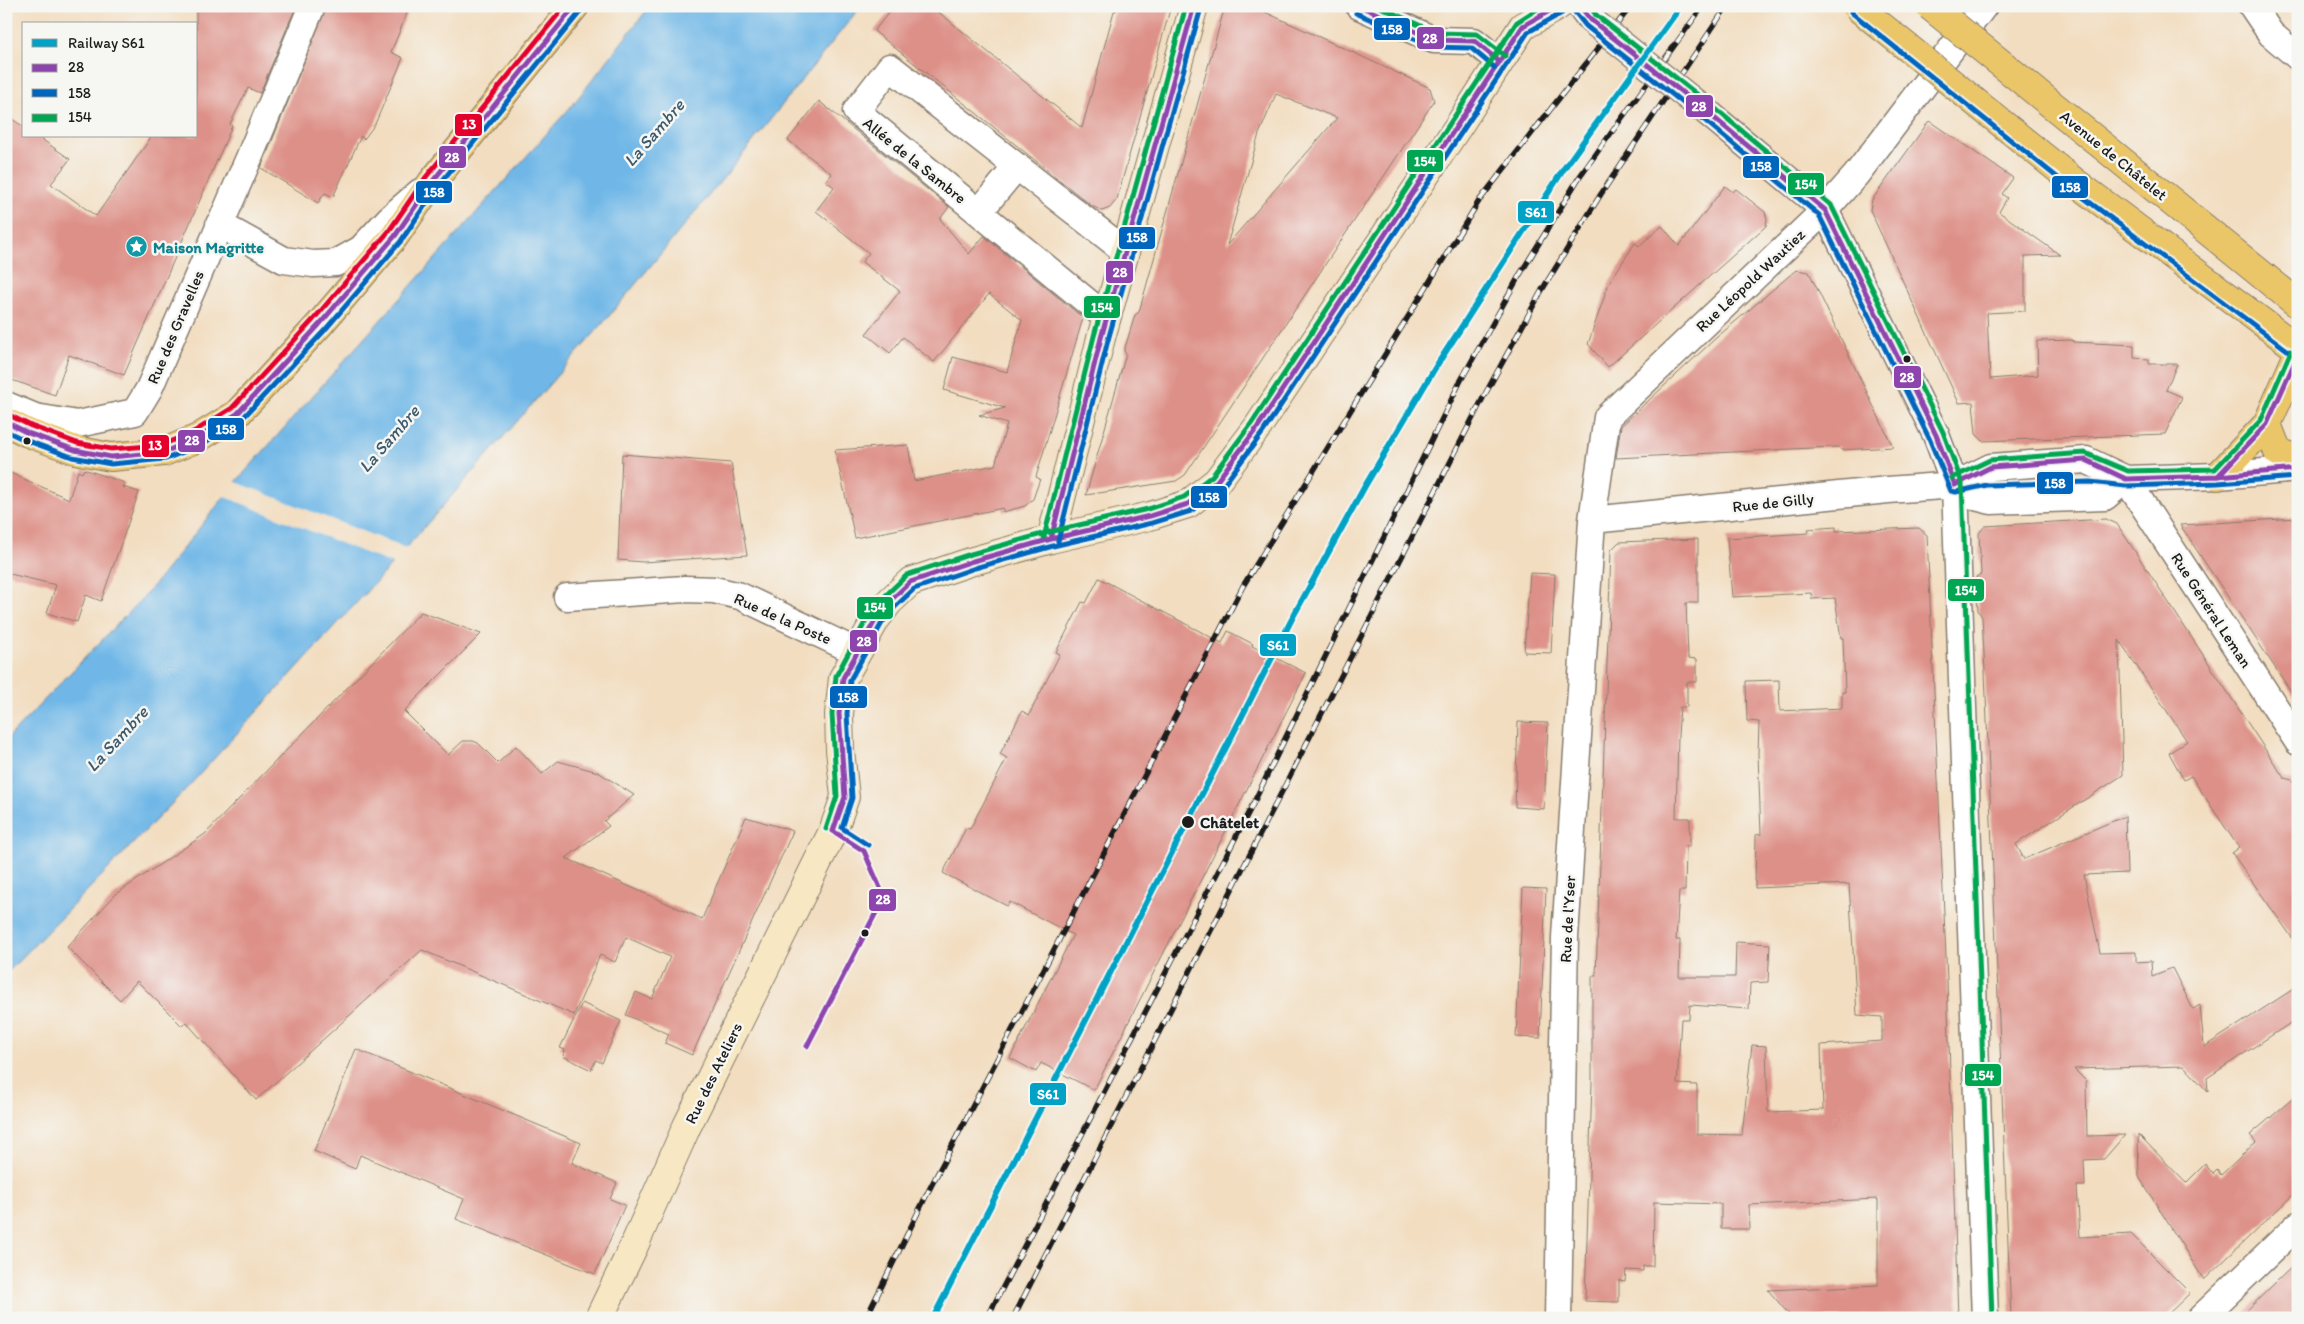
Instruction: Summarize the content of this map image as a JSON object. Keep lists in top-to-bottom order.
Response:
{
  "streets": {
    "main road": ["Avenue de Châtelet"],
    "street": [
      "Allée de la Sambre",
      "Rue Léopold Wautiez",
      "Rue des Gravelles",
      "Rue de Gilly",
      "Rue Général Leman",
      "Rue de la Poste",
      "Rue de l'Yser",
      "Rue des Ateliers"
    ]
  },
  "crossings": [
    ["Rue Léopold Wautiez", "Rue de Gilly"],
    ["Rue Léopold Wautiez", "Rue de l'Yser"],
    ["Rue de Gilly", "Rue Général Leman"],
    ["Rue de Gilly", "Rue de l'Yser"],
    ["Rue de la Poste", "Rue des Ateliers"]
  ],
  "water": ["La Sambre"],
  "places": {
    "place": ["Maison Magritte"],
    "other": ["Châtelet"]
  },
  "lines": [
    "rail line S61",
    "transit line 28",
    "transit line 154",
    "transit line 13",
    "transit line 158"
  ],
  "legend": [
    "Railway S61",
    "28",
    "158",
    "154"
  ]
}
